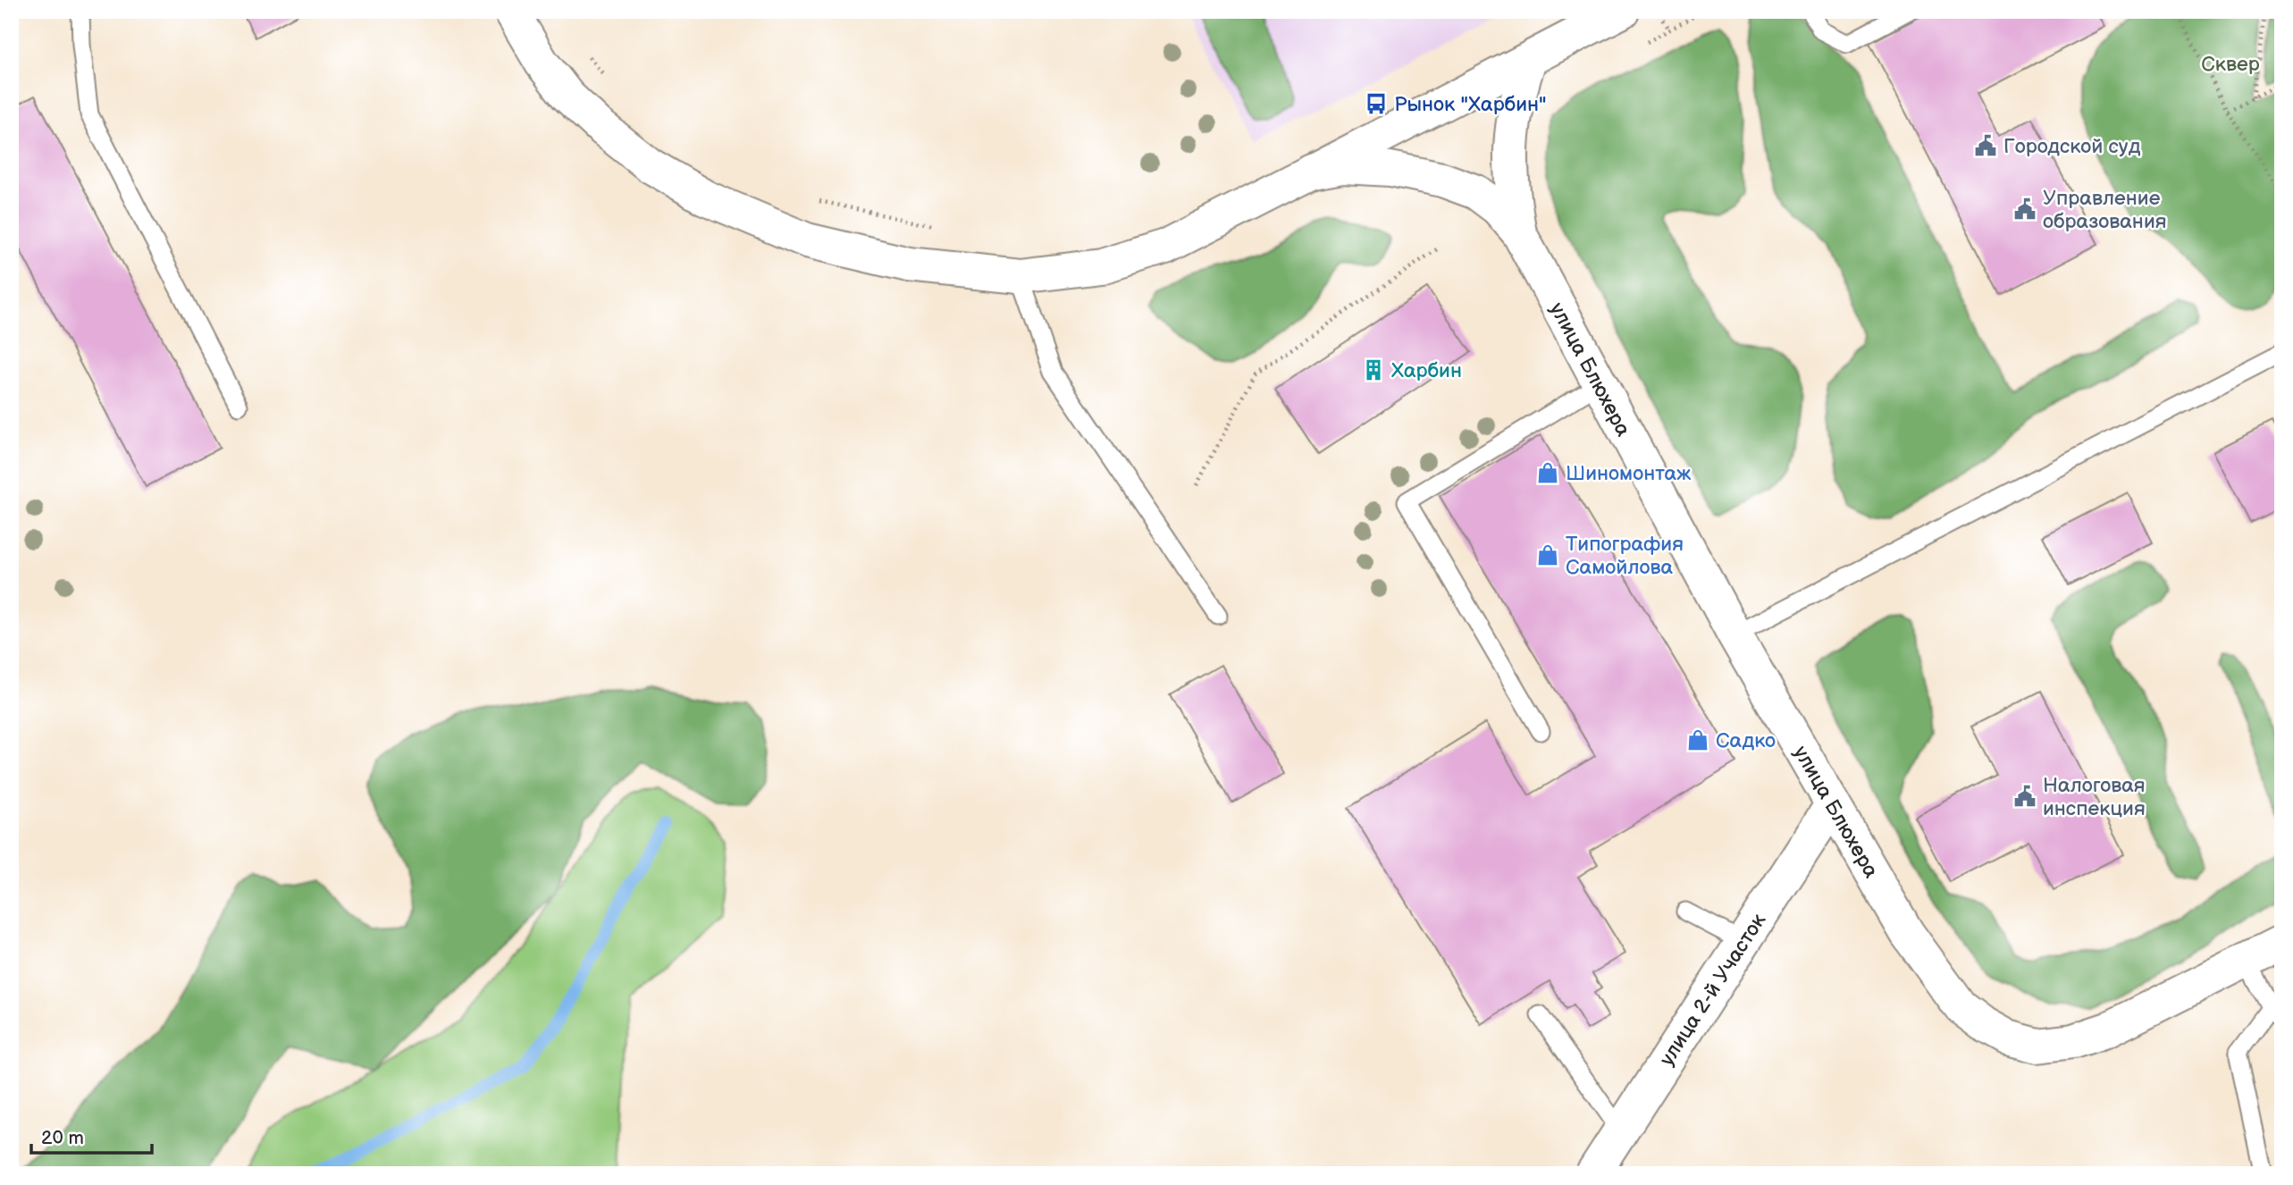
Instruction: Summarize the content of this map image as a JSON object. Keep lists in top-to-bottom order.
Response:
{
  "streets": {
    "street": ["улица Блюхера", "улица 2-й Участок"]
  },
  "crossings": [
    ["улица Блюхера", "улица 2-й Участок"]
  ],
  "parks": ["Сквер"],
  "places": {
    "bus stop": ["Рынок \"Харбин\""],
    "public building": ["Городской суд", "Управление образования", "Налоговая инспекция"],
    "building": ["Харбин"],
    "shop": ["Шиномонтаж", "Типография Самойлова", "Садко"]
  },
  "scale_bar": "20 m"
}
